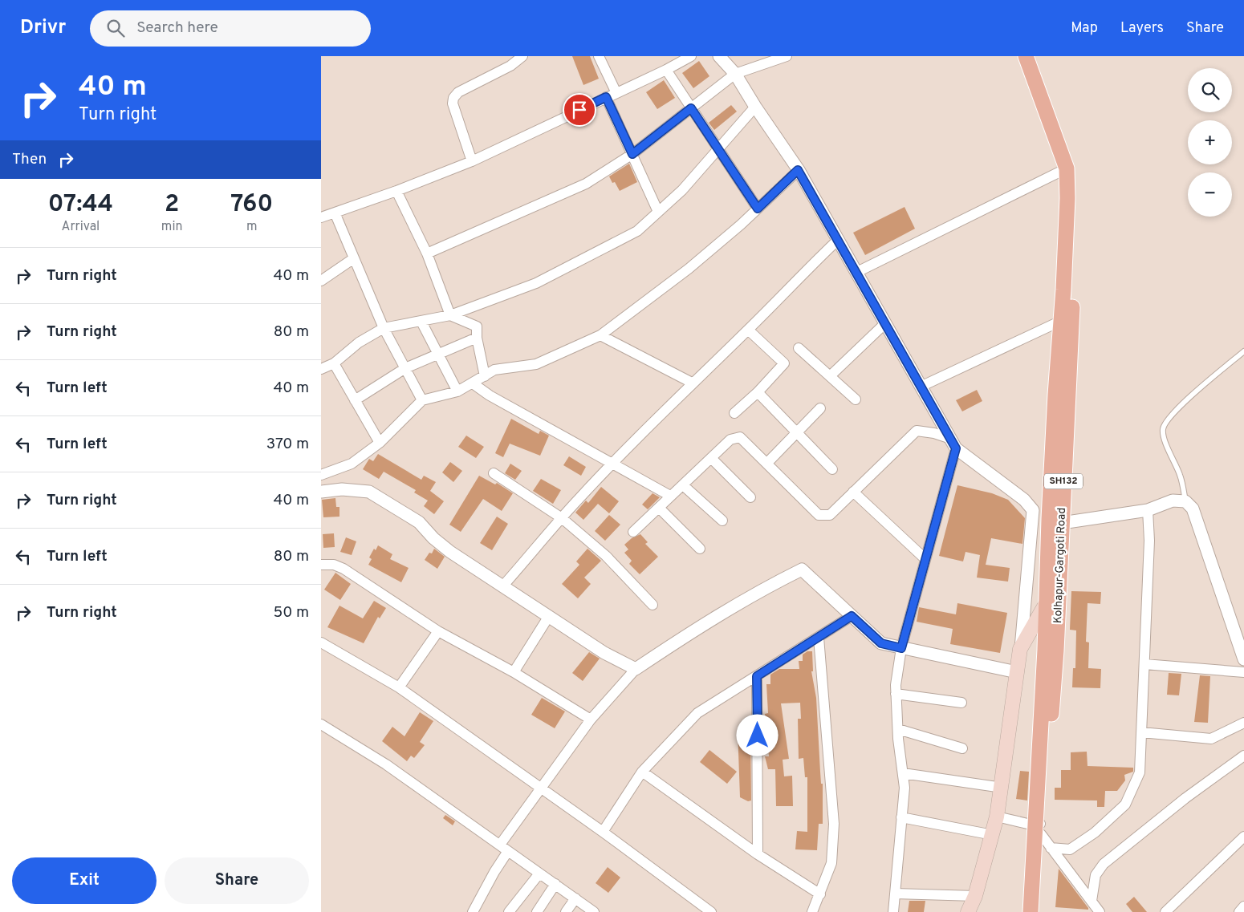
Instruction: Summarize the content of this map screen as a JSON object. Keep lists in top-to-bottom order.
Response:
{
  "streets": {
    "main road": ["SH132", "Kolhapur-Gargoti Road"]
  },
  "page": {
    "header": "Drivr",
    "search": "Search here",
    "nav": ["Map", "Layers", "Share"],
    "turn": ["40 m", "Turn right"],
    "map_buttons": ["+", "−"],
    "then": "Then",
    "eta": [
      "07:44",
      "Arrival",
      "2",
      "min",
      "760",
      "m"
    ],
    "list": [
      {
        "name": "Turn right",
        "value": "40 m"
      },
      {
        "name": "Turn right",
        "value": "80 m"
      },
      {
        "name": "Turn left",
        "value": "40 m"
      },
      {
        "name": "Turn left",
        "value": "370 m"
      },
      {
        "name": "Turn right",
        "value": "40 m"
      },
      {
        "name": "Turn left",
        "value": "80 m"
      },
      {
        "name": "Turn right",
        "value": "50 m"
      }
    ],
    "buttons": ["Exit", "Share"]
  }
}
